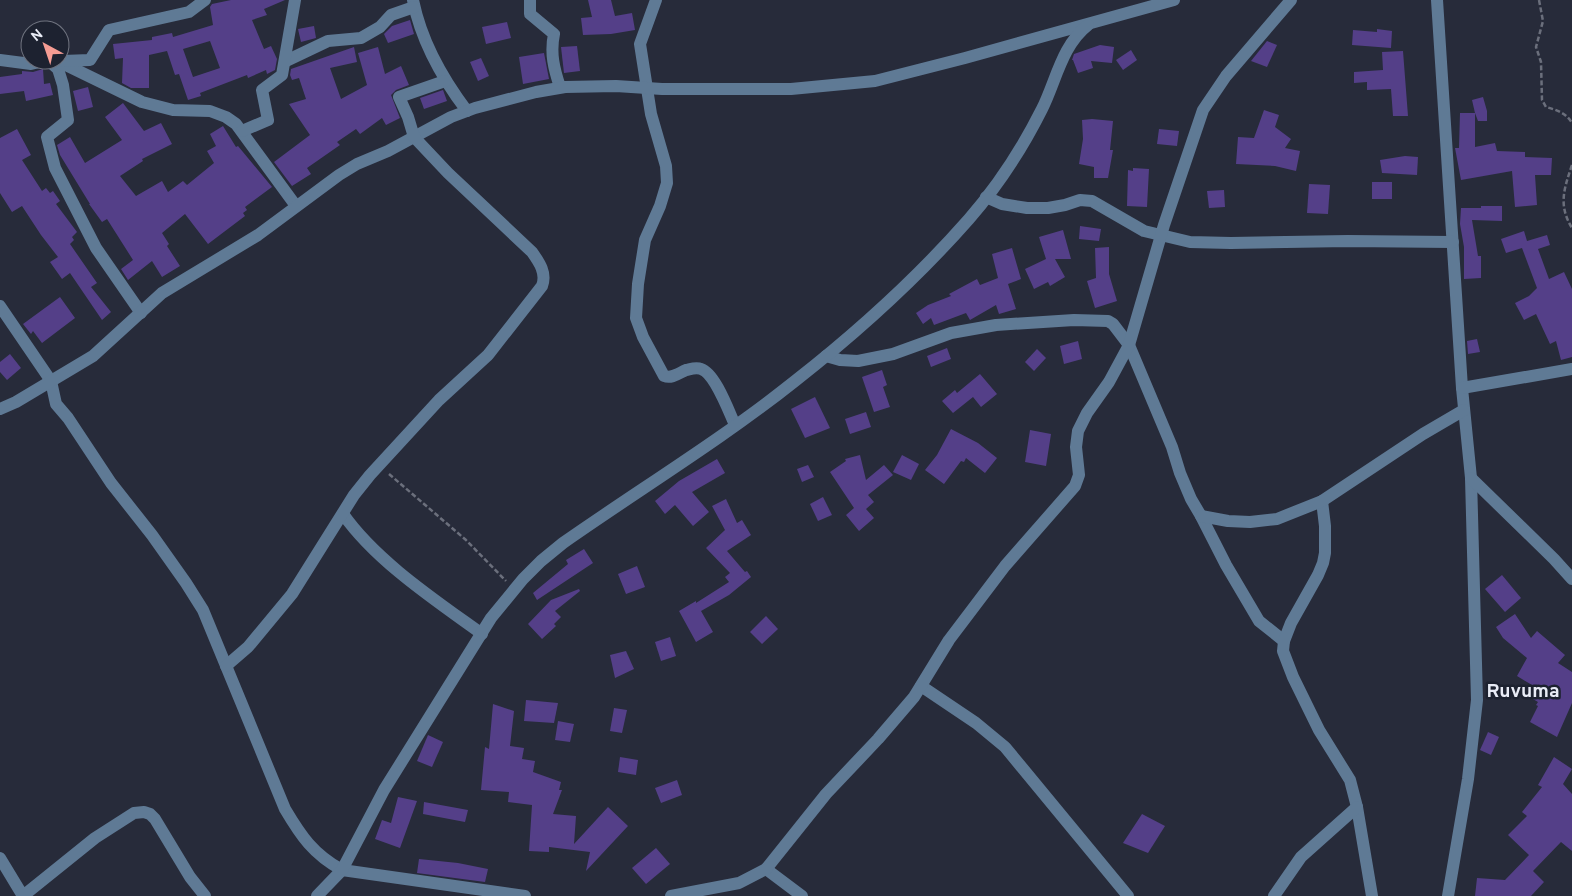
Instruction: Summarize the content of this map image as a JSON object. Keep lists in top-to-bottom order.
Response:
{
  "districts": ["Ruvuma"],
  "north": "top left"
}
